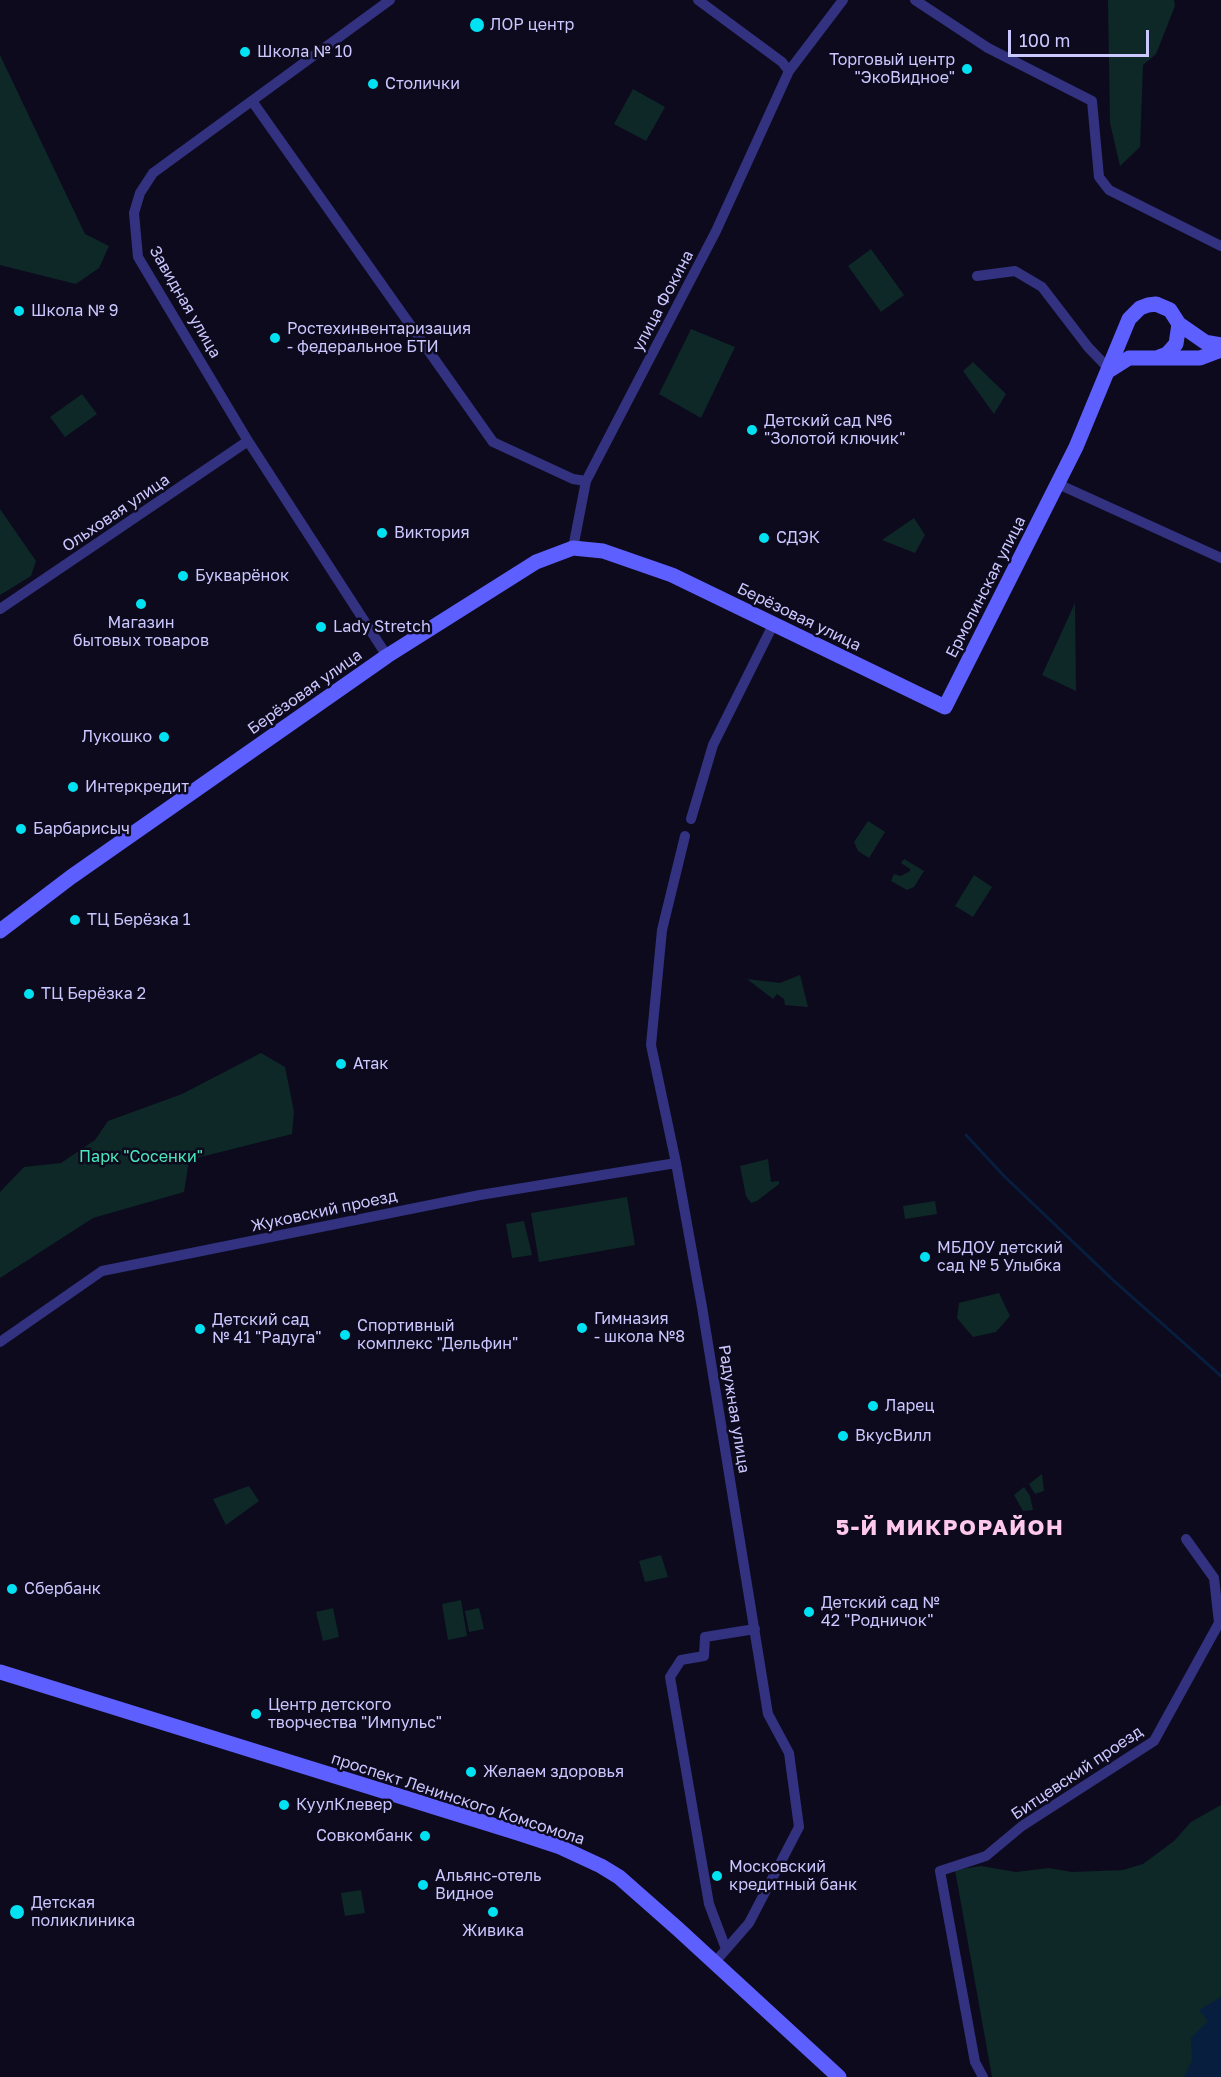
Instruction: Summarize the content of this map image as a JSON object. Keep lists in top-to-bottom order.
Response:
{
  "streets": {
    "street": [
      "улица Фокина",
      "Завидная улица",
      "Ольховая улица",
      "Ермолинская улица",
      "Берёзовая улица",
      "Жуковский проезд",
      "Радужная улица",
      "Битцевский проезд",
      "проспект Ленинского Комсомола"
    ]
  },
  "crossings": [
    ["улица Фокина", "Берёзовая улица"],
    ["Завидная улица", "Ольховая улица"],
    ["Завидная улица", "Берёзовая улица"],
    ["Ермолинская улица", "Берёзовая улица"],
    ["Жуковский проезд", "Радужная улица"],
    ["Радужная улица", "проспект Ленинского Комсомола"]
  ],
  "districts": ["5-Й МИКРОРАЙОН"],
  "parks": ["Парк \"Сосенки\""],
  "places": [
    "ЛОР центр",
    "Школа № 10",
    "Торговый центр \"ЭкоВидное\"",
    "Столички",
    "Школа № 9",
    "Ростехинвентаризация - федеральное БТИ",
    "Детский сад №6 \"Золотой ключик\"",
    "Виктория",
    "СДЭК",
    "Букварёнок",
    "Магазин бытовых товаров",
    "Lady Stretch",
    "Лукошко",
    "Интеркредит",
    "Барбарисыч",
    "ТЦ Берёзка 1",
    "ТЦ Берёзка 2",
    "Атак",
    "МБДОУ детский сад № 5 Улыбка",
    "Гимназия - школа №8",
    "Детский сад № 41 \"Радуга\"",
    "Спортивный комплекс \"Дельфин\"",
    "Ларец",
    "ВкусВилл",
    "Сбербанк",
    "Детский сад № 42 \"Родничок\"",
    "Центр детского творчества \"Импульс\"",
    "Желаем здоровья",
    "КуулКлевер",
    "Совкомбанк",
    "Московский кредитный банк",
    "Альянс-отель Видное",
    "Детская поликлиника",
    "Живика"
  ],
  "scale_bar": "100 m"
}
